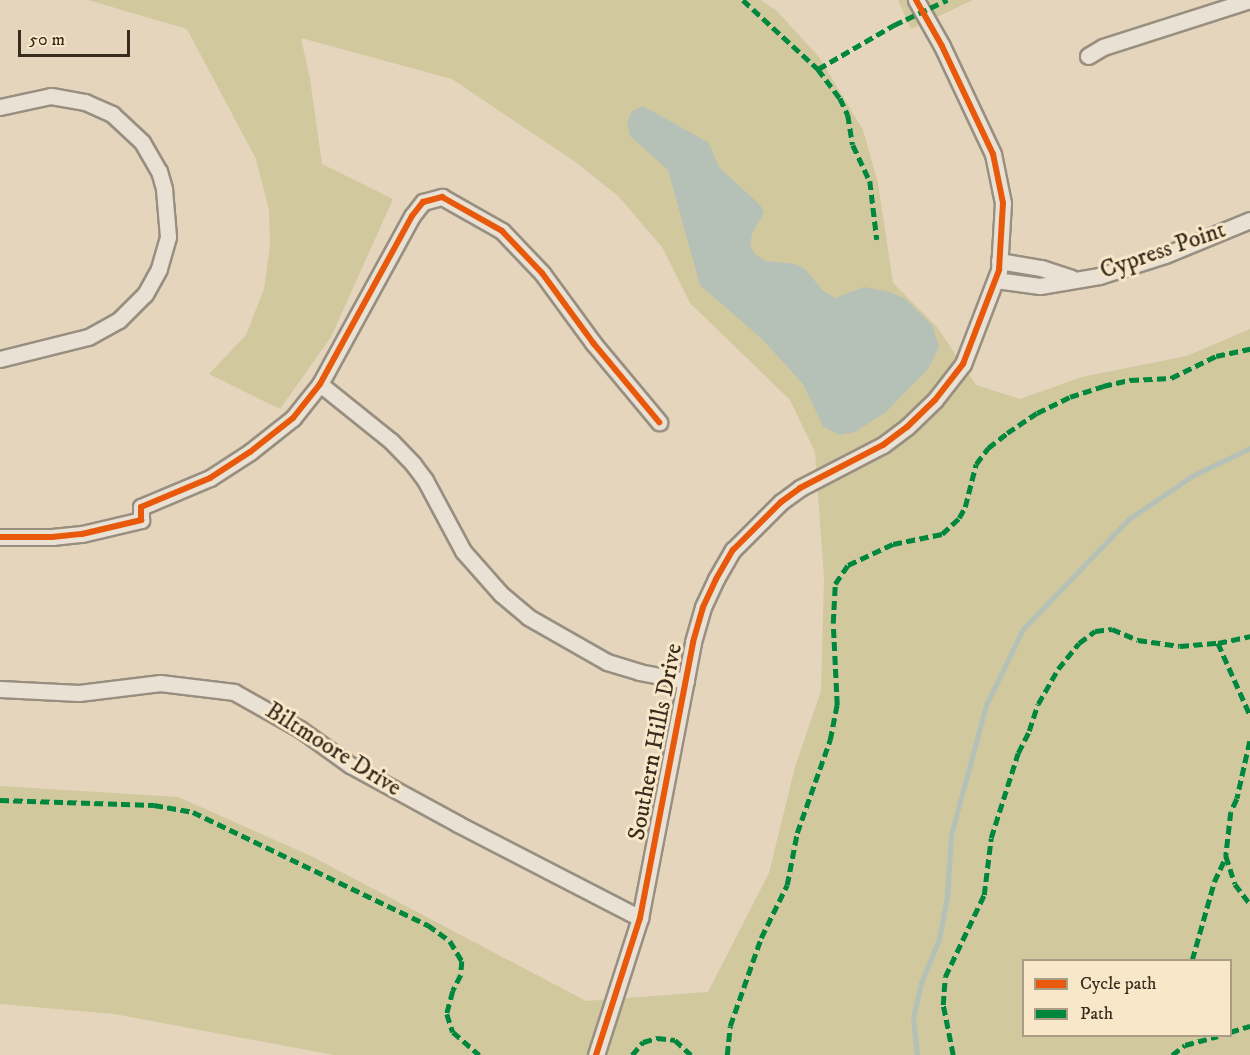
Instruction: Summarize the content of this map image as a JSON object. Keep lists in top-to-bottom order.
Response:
{
  "streets": {
    "street": ["Cypress Point", "Southern Hills Drive", "Biltmoore Drive"]
  },
  "crossings": [
    ["Cypress Point", "Southern Hills Drive"],
    ["Southern Hills Drive", "Biltmoore Drive"]
  ],
  "legend": ["Cycle path", "Path"],
  "scale_bar": "50 m"
}
